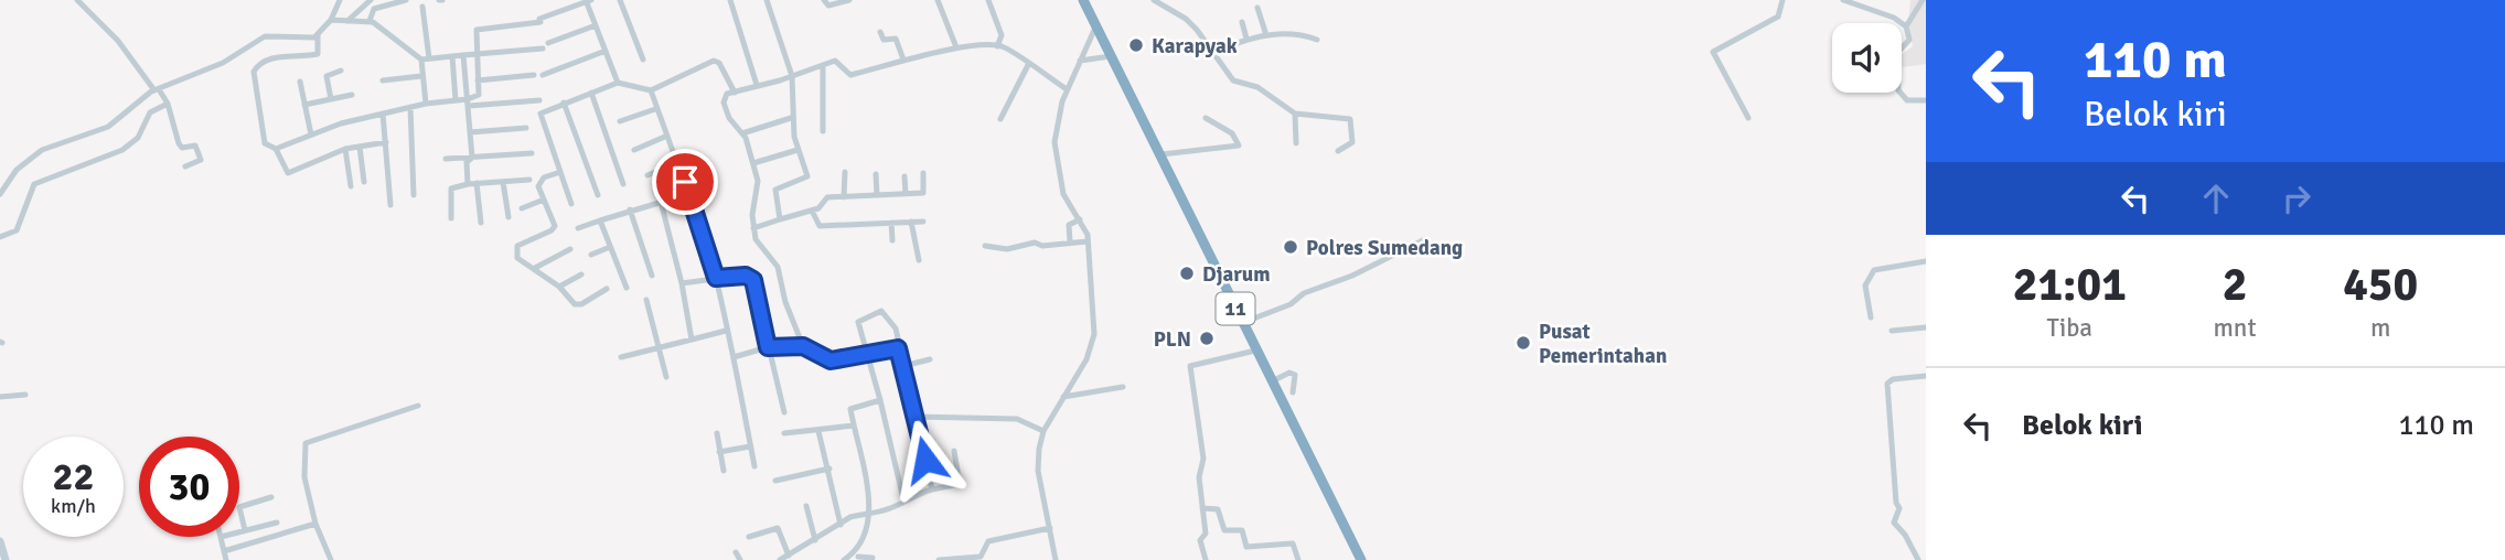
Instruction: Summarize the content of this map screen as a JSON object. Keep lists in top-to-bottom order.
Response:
{
  "streets": {
    "highway": ["11"]
  },
  "places": [
    "Karapyak",
    "Polres Sumedang",
    "Djarum",
    "PLN",
    "Pusat Pemerintahan"
  ],
  "page": {
    "turn": ["110 m", "Belok kiri"],
    "eta": [
      "21:01",
      "Tiba",
      "2",
      "mnt",
      "450",
      "m"
    ],
    "list": [
      {
        "name": "Belok kiri",
        "value": "110 m"
      }
    ],
    "speed": "22 km/h",
    "limit": "30"
  }
}
